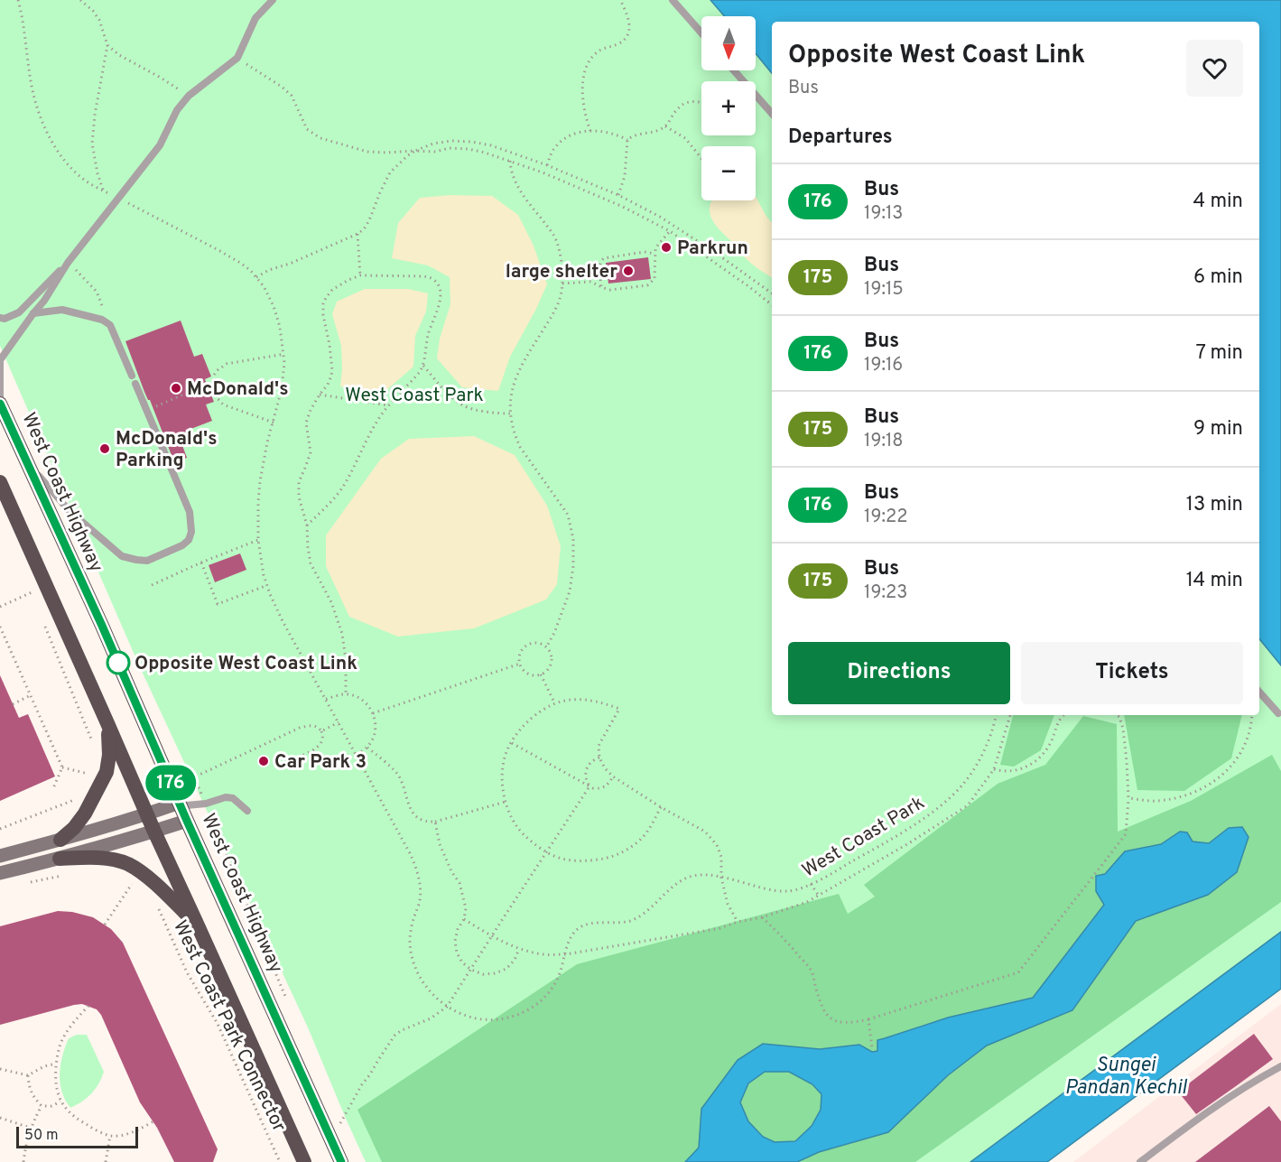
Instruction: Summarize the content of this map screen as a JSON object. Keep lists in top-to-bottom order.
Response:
{
  "streets": {
    "highway": ["West Coast Highway"],
    "path": ["West Coast Park", "West Coast Park Connector"]
  },
  "water": ["Sungei Pandan Kechil"],
  "parks": ["West Coast Park"],
  "places": [
    "Parkrun",
    "large shelter",
    "McDonald's",
    "McDonald's Parking",
    "Opposite West Coast Link",
    "Car Park 3"
  ],
  "lines": ["bus line 176"],
  "scale_bar": "50 m",
  "north": "bottom",
  "page": {
    "on_map": "176",
    "map_buttons": ["+", "−"],
    "heading": [
      ["Opposite West Coast Link", "Bus"],
      "Departures"
    ],
    "list": [
      {
        "mark": "176",
        "name": "Bus",
        "note": "19:13",
        "value": "4 min"
      },
      {
        "mark": "175",
        "name": "Bus",
        "note": "19:15",
        "value": "6 min"
      },
      {
        "mark": "176",
        "name": "Bus",
        "note": "19:16",
        "value": "7 min"
      },
      {
        "mark": "175",
        "name": "Bus",
        "note": "19:18",
        "value": "9 min"
      },
      {
        "mark": "176",
        "name": "Bus",
        "note": "19:22",
        "value": "13 min"
      },
      {
        "mark": "175",
        "name": "Bus",
        "note": "19:23",
        "value": "14 min"
      }
    ],
    "buttons": ["Directions", "Tickets"],
    "scale": "50 m"
  }
}
